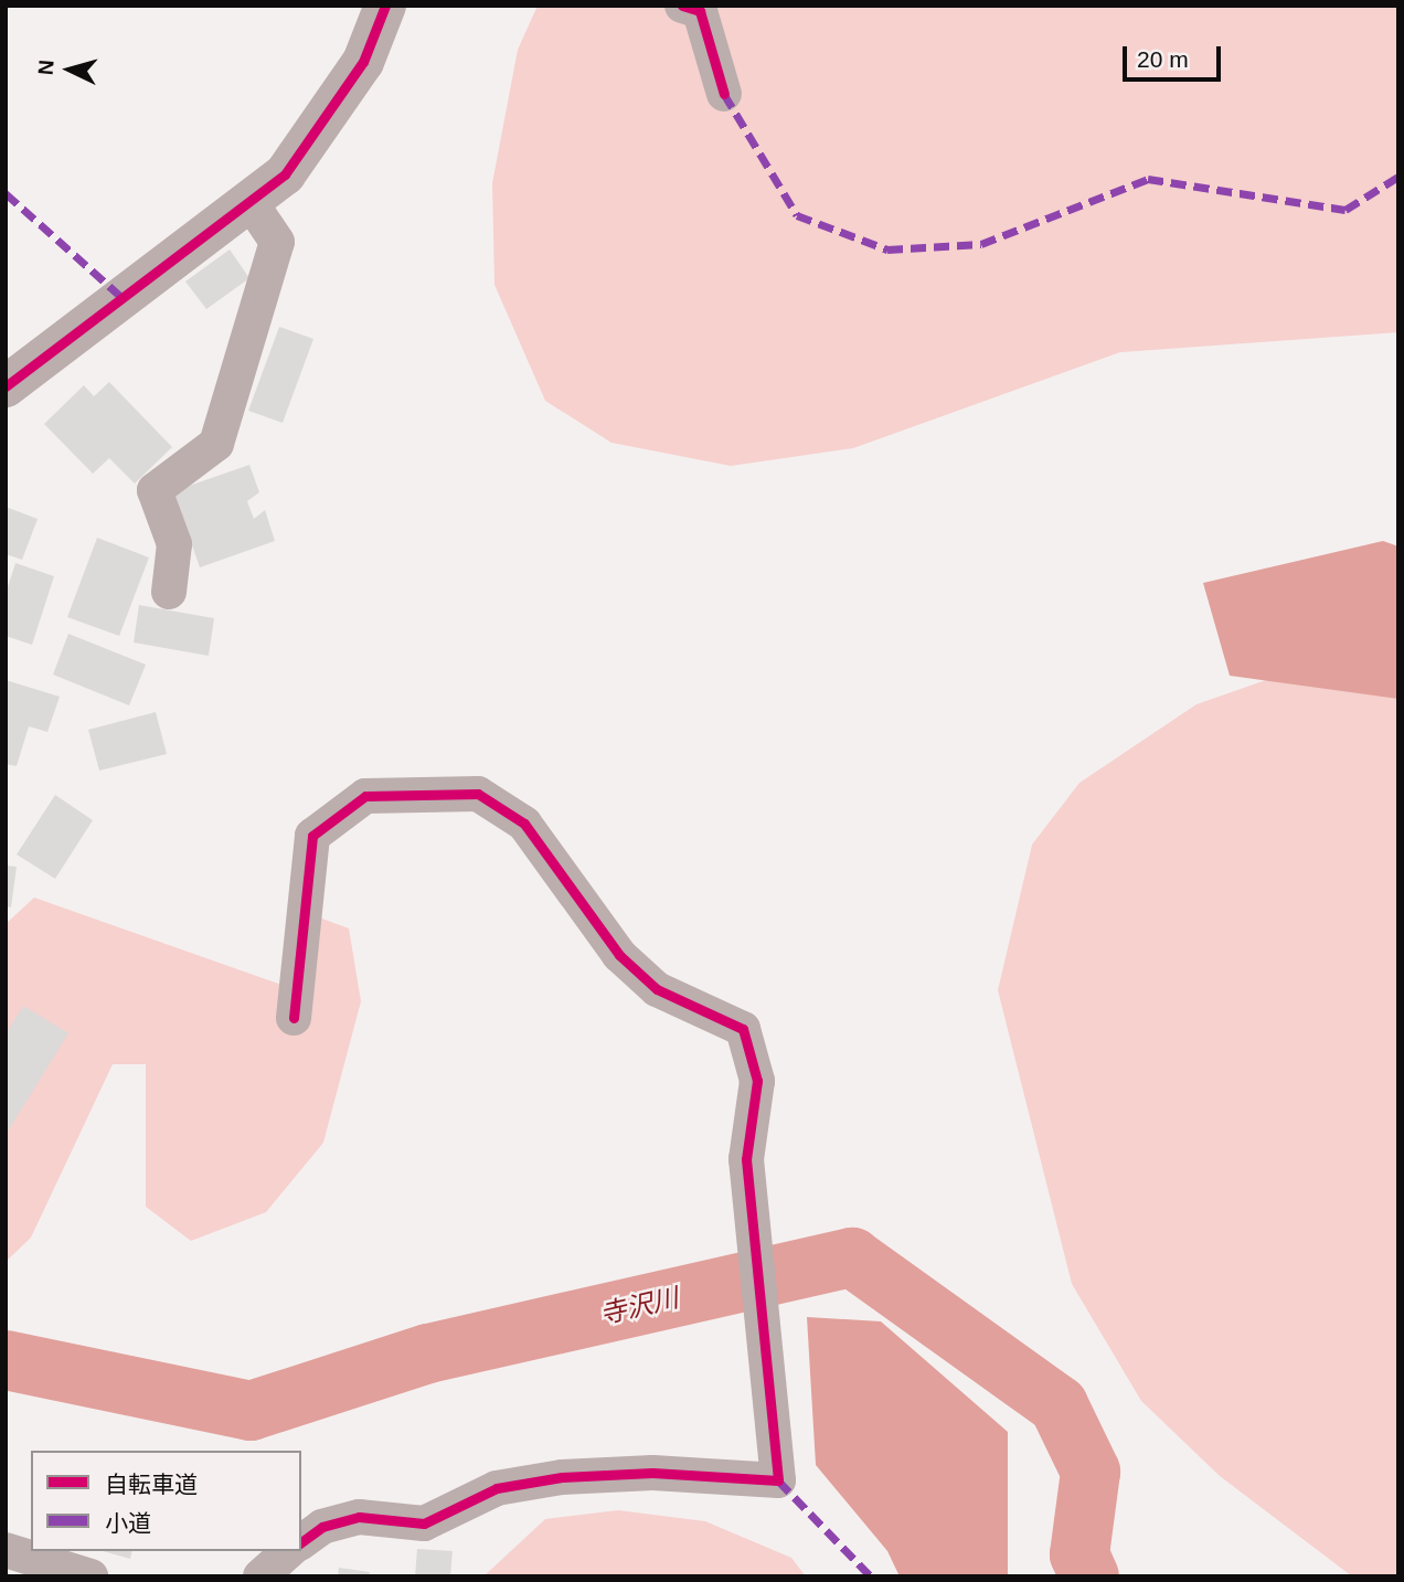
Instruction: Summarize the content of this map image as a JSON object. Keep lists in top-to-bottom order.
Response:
{
  "water": ["寺沢川"],
  "legend": ["自転車道", "小道"],
  "scale_bar": "20 m",
  "north": "left"
}
